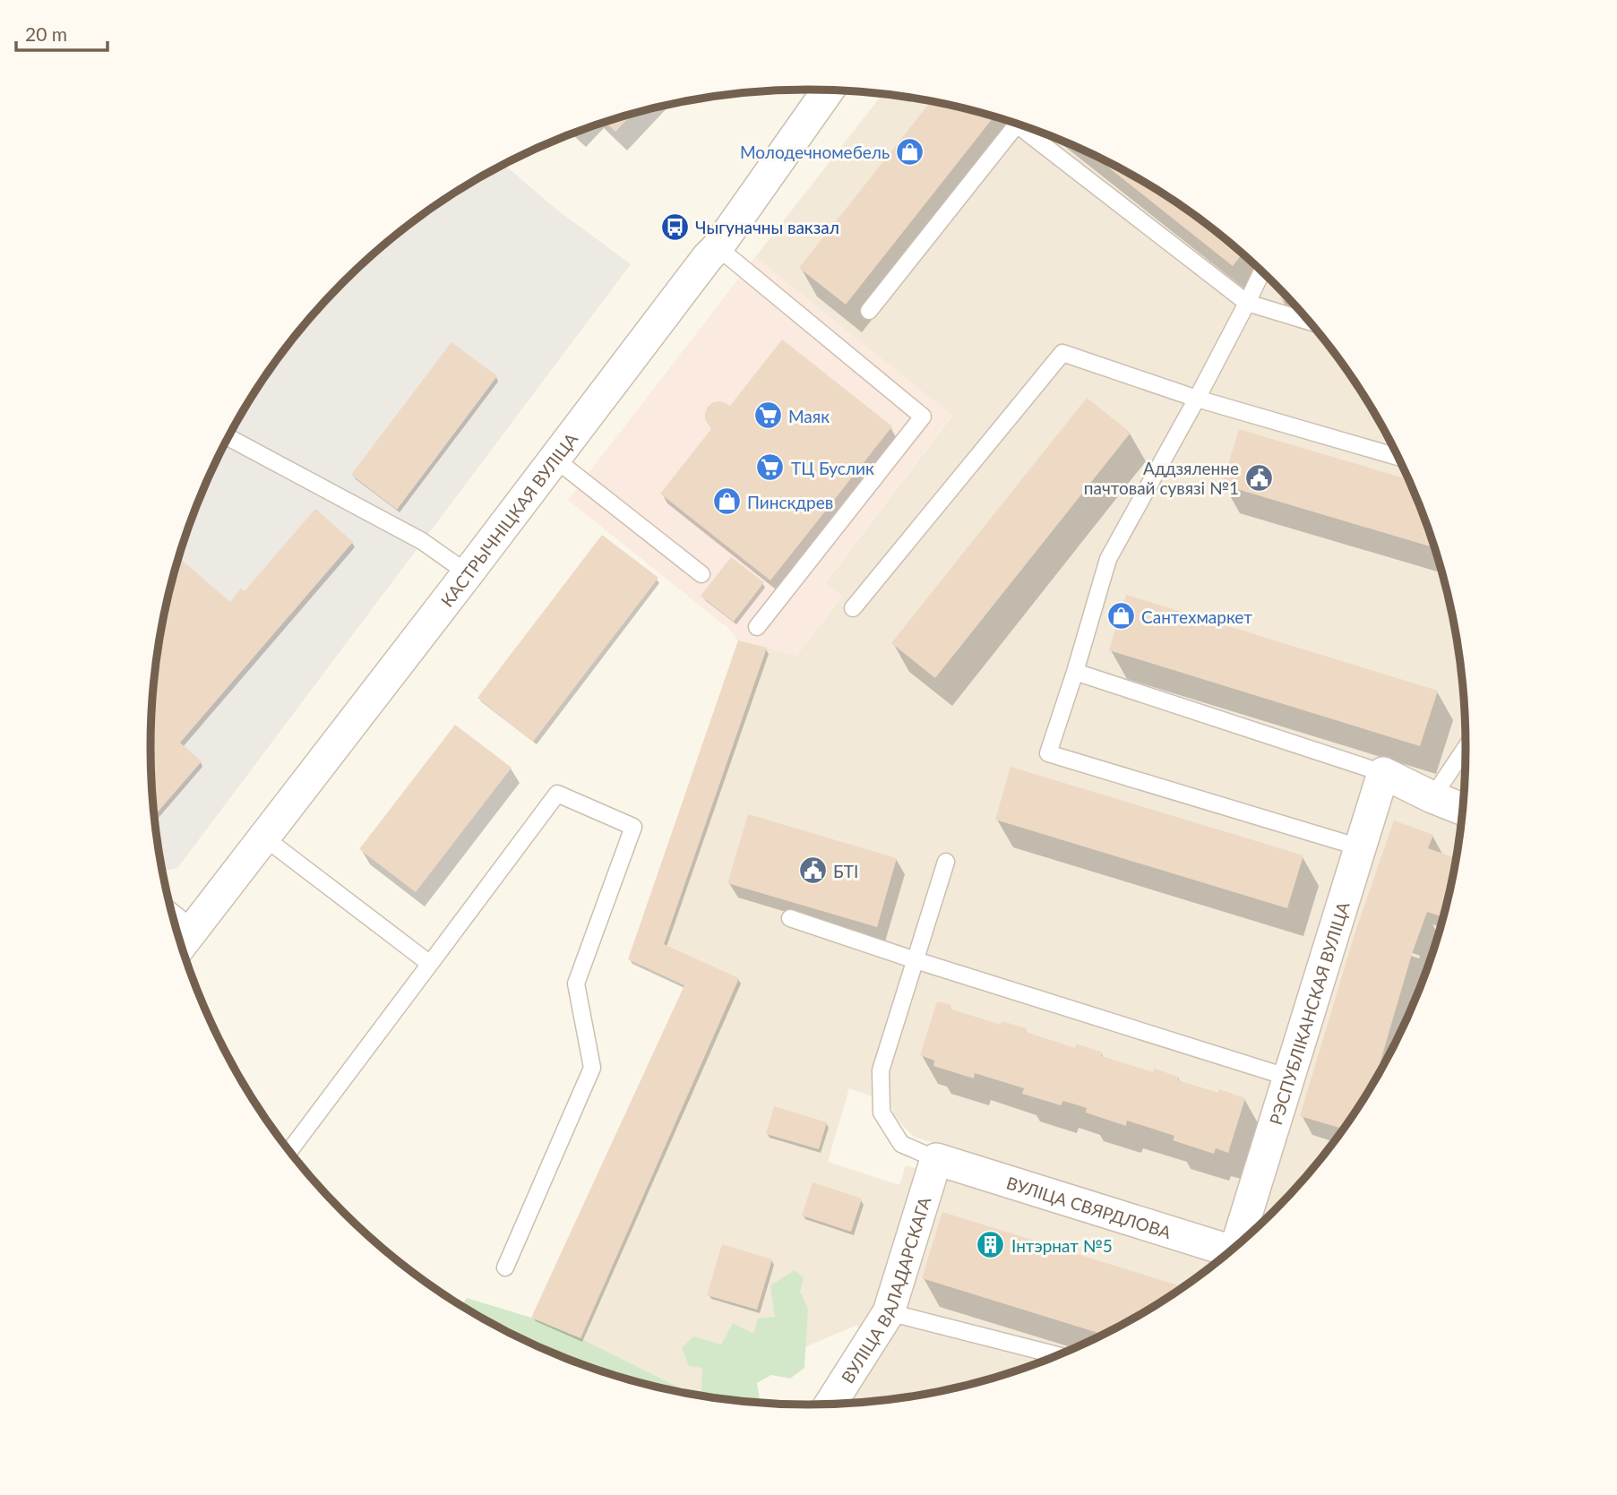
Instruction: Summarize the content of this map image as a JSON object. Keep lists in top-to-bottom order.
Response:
{
  "streets": {
    "street": [
      "КАСТРЫЧНІЦКАЯ ВУЛІЦА",
      "РЭСПУБЛІКАНСКАЯ ВУЛІЦА",
      "ВУЛІЦА СВЯРДЛОВА",
      "ВУЛІЦА ВАЛАДАРСКАГА"
    ]
  },
  "crossings": [
    ["ВУЛІЦА СВЯРДЛОВА", "ВУЛІЦА ВАЛАДАРСКАГА"]
  ],
  "places": {
    "shop": ["Молодечномебель", "Пинскдрев", "Сантехмаркет"],
    "bus stop": ["Чыгуначны вакзал"],
    "supermarket": ["Маяк", "ТЦ Буслик"],
    "public building": ["Аддзяленне пачтовай сувязі №1", "БТІ"],
    "building": ["Інтэрнат №5"]
  },
  "scale_bar": "20 m"
}
